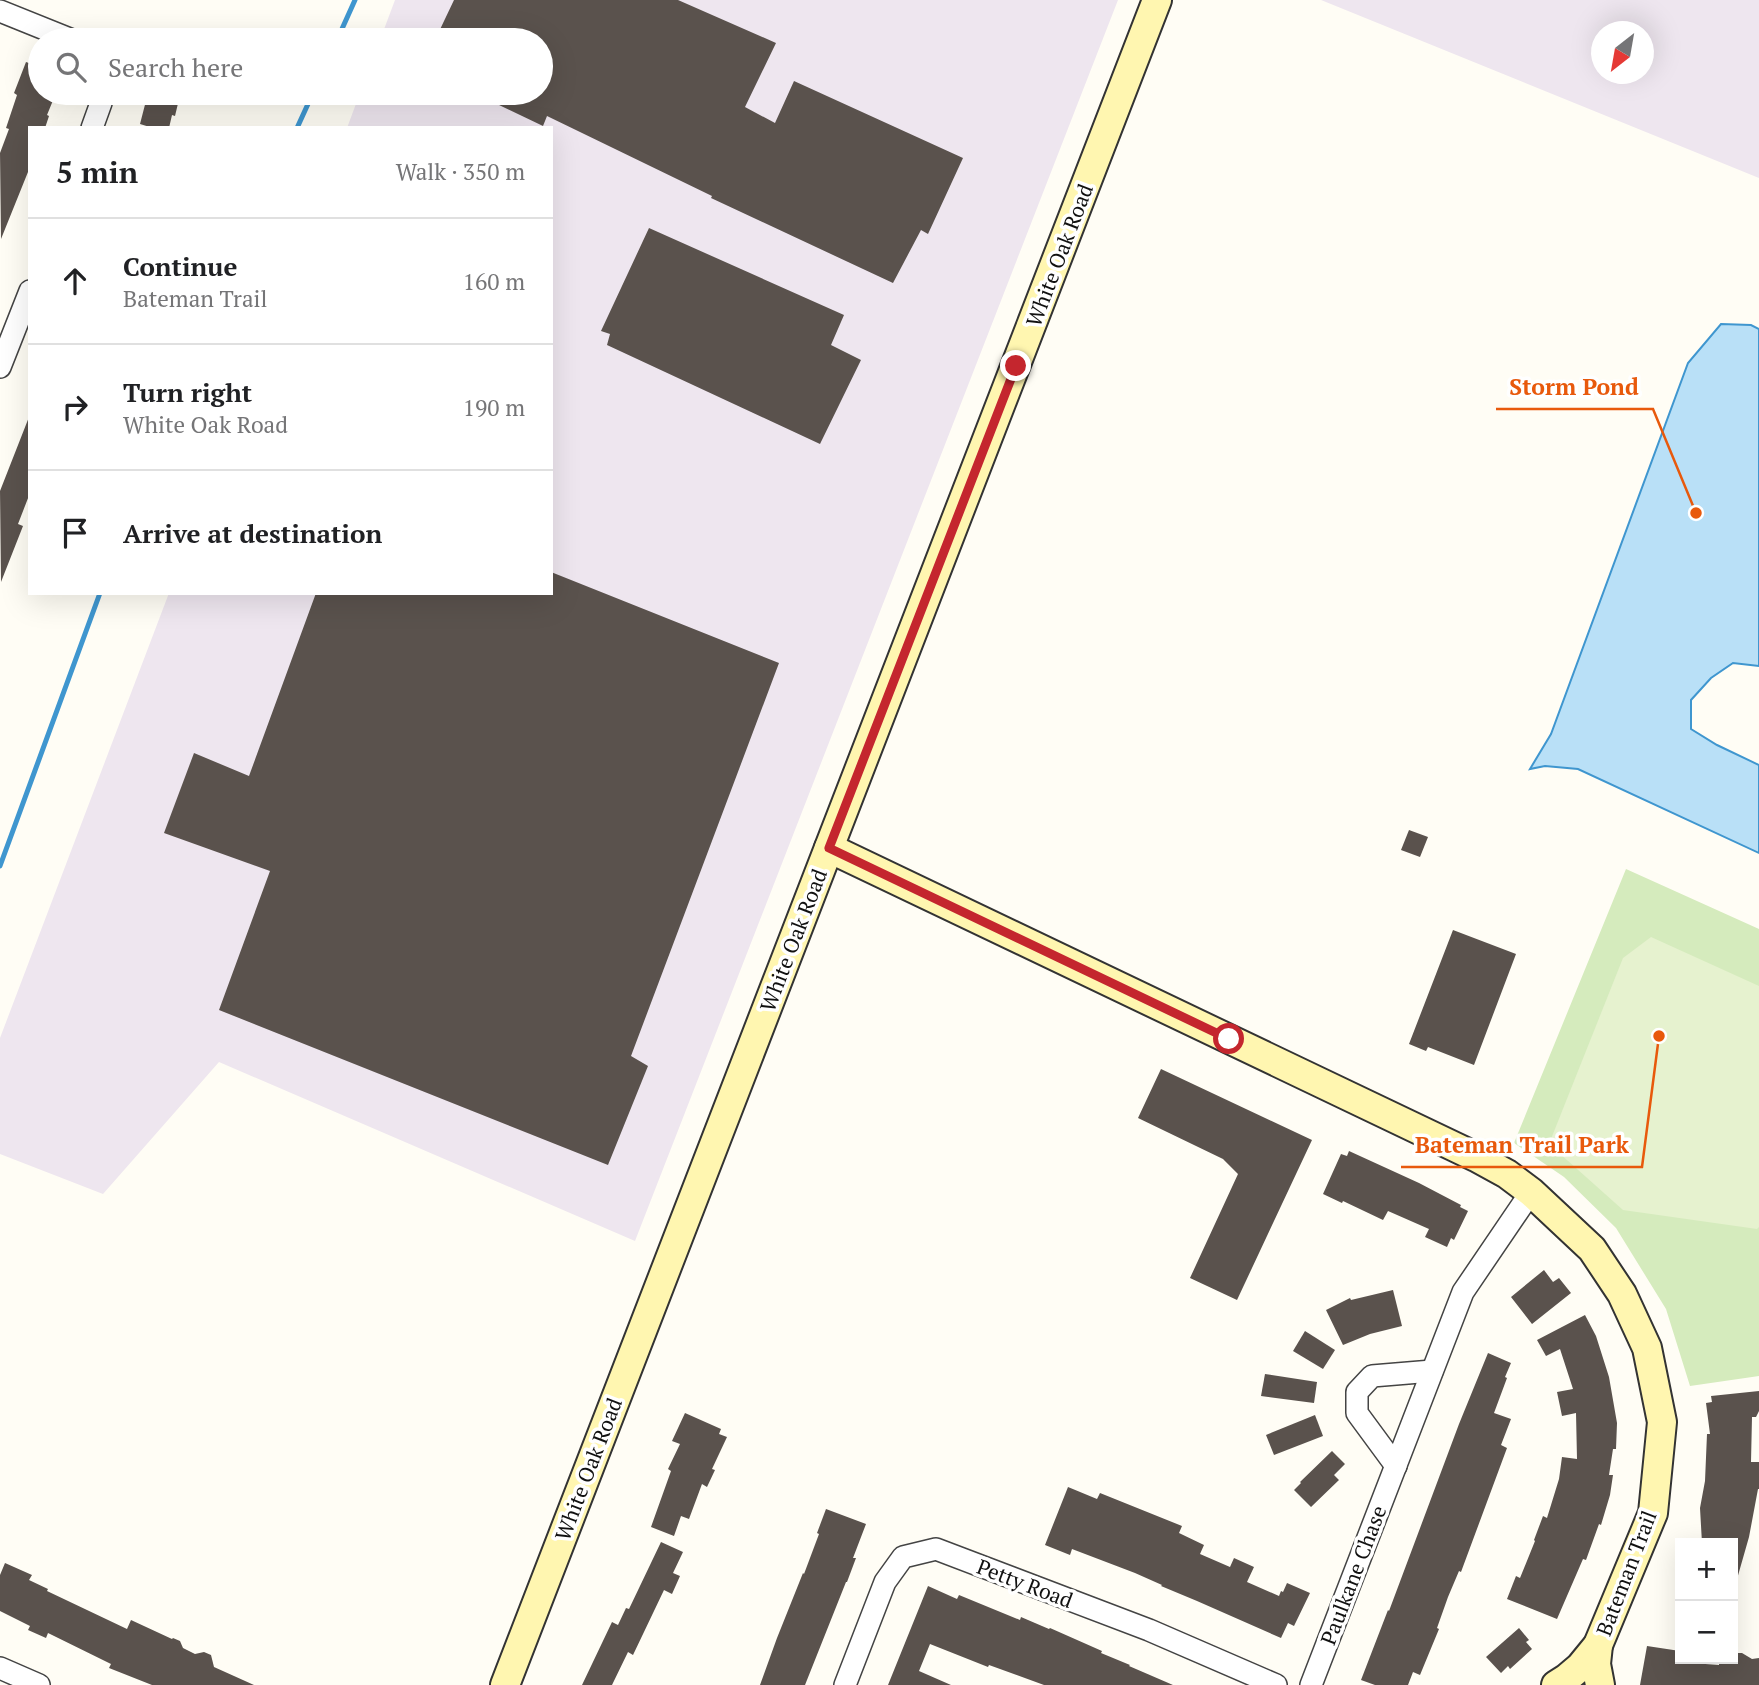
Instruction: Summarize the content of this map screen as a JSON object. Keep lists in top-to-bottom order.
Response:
{
  "streets": {
    "street": [
      "White Oak Road",
      "Bateman Trail",
      "Paulkane Chase",
      "Petty Road"
    ]
  },
  "crossings": [
    ["White Oak Road", "Bateman Trail"],
    ["Bateman Trail", "Paulkane Chase"]
  ],
  "places": ["Storm Pond", "Bateman Trail Park"],
  "north": "bottom left",
  "page": {
    "search": "Search here",
    "heading": ["5 min", "Walk · 350 m"],
    "list": [
      ["Continue", "Bateman Trail", "160 m"],
      ["Turn right", "White Oak Road", "190 m"],
      "Arrive at destination"
    ],
    "map_buttons": ["+", "−"]
  }
}
